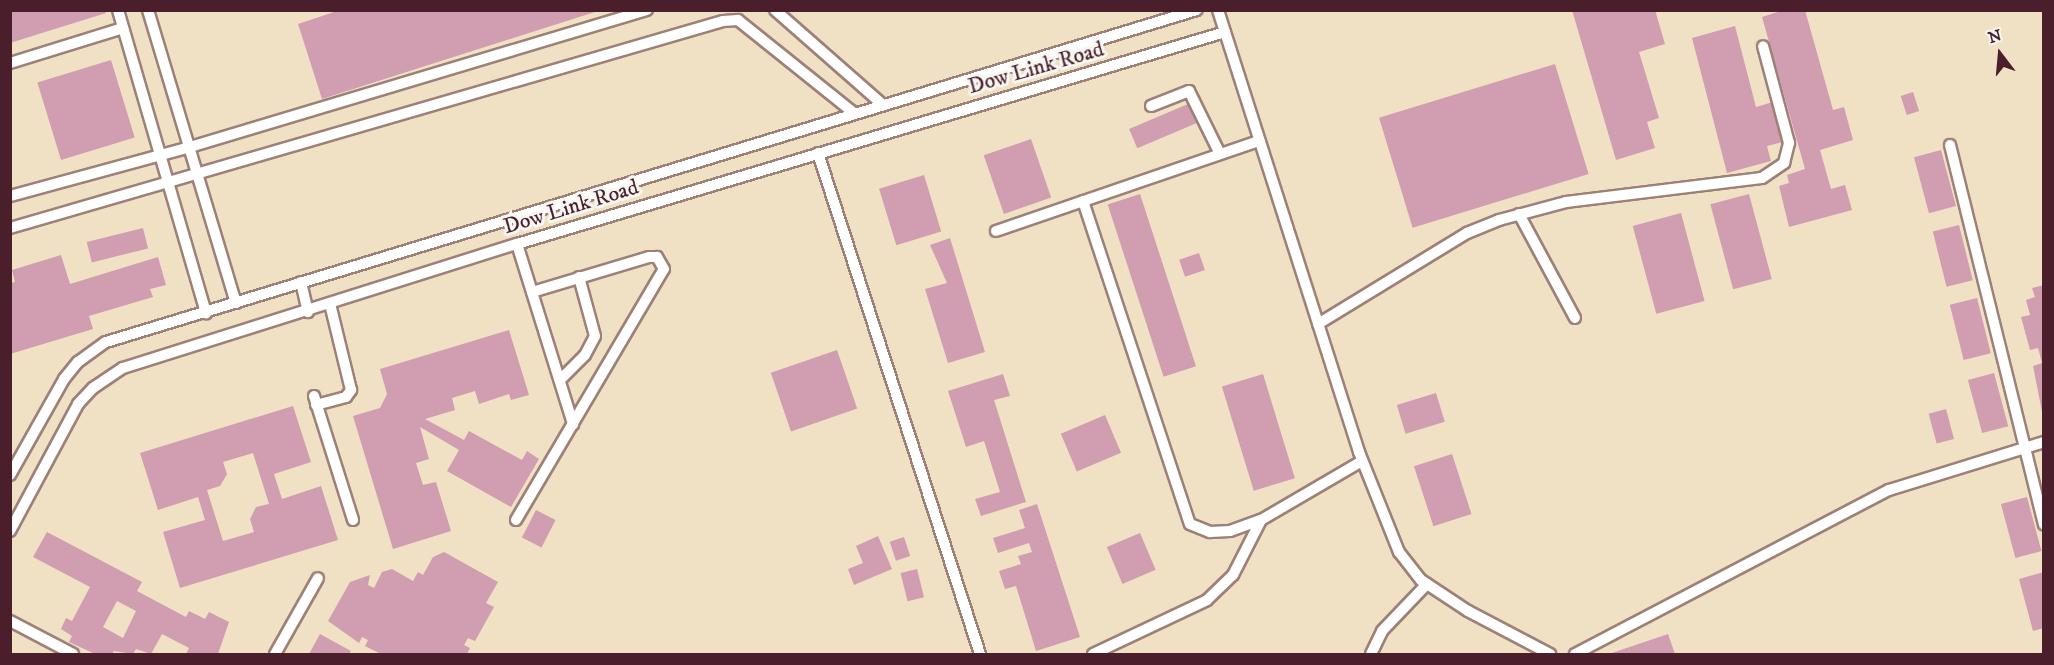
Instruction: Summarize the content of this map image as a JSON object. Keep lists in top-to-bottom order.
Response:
{
  "streets": {
    "lane": ["Dow Link Road"]
  },
  "north": "top"
}
